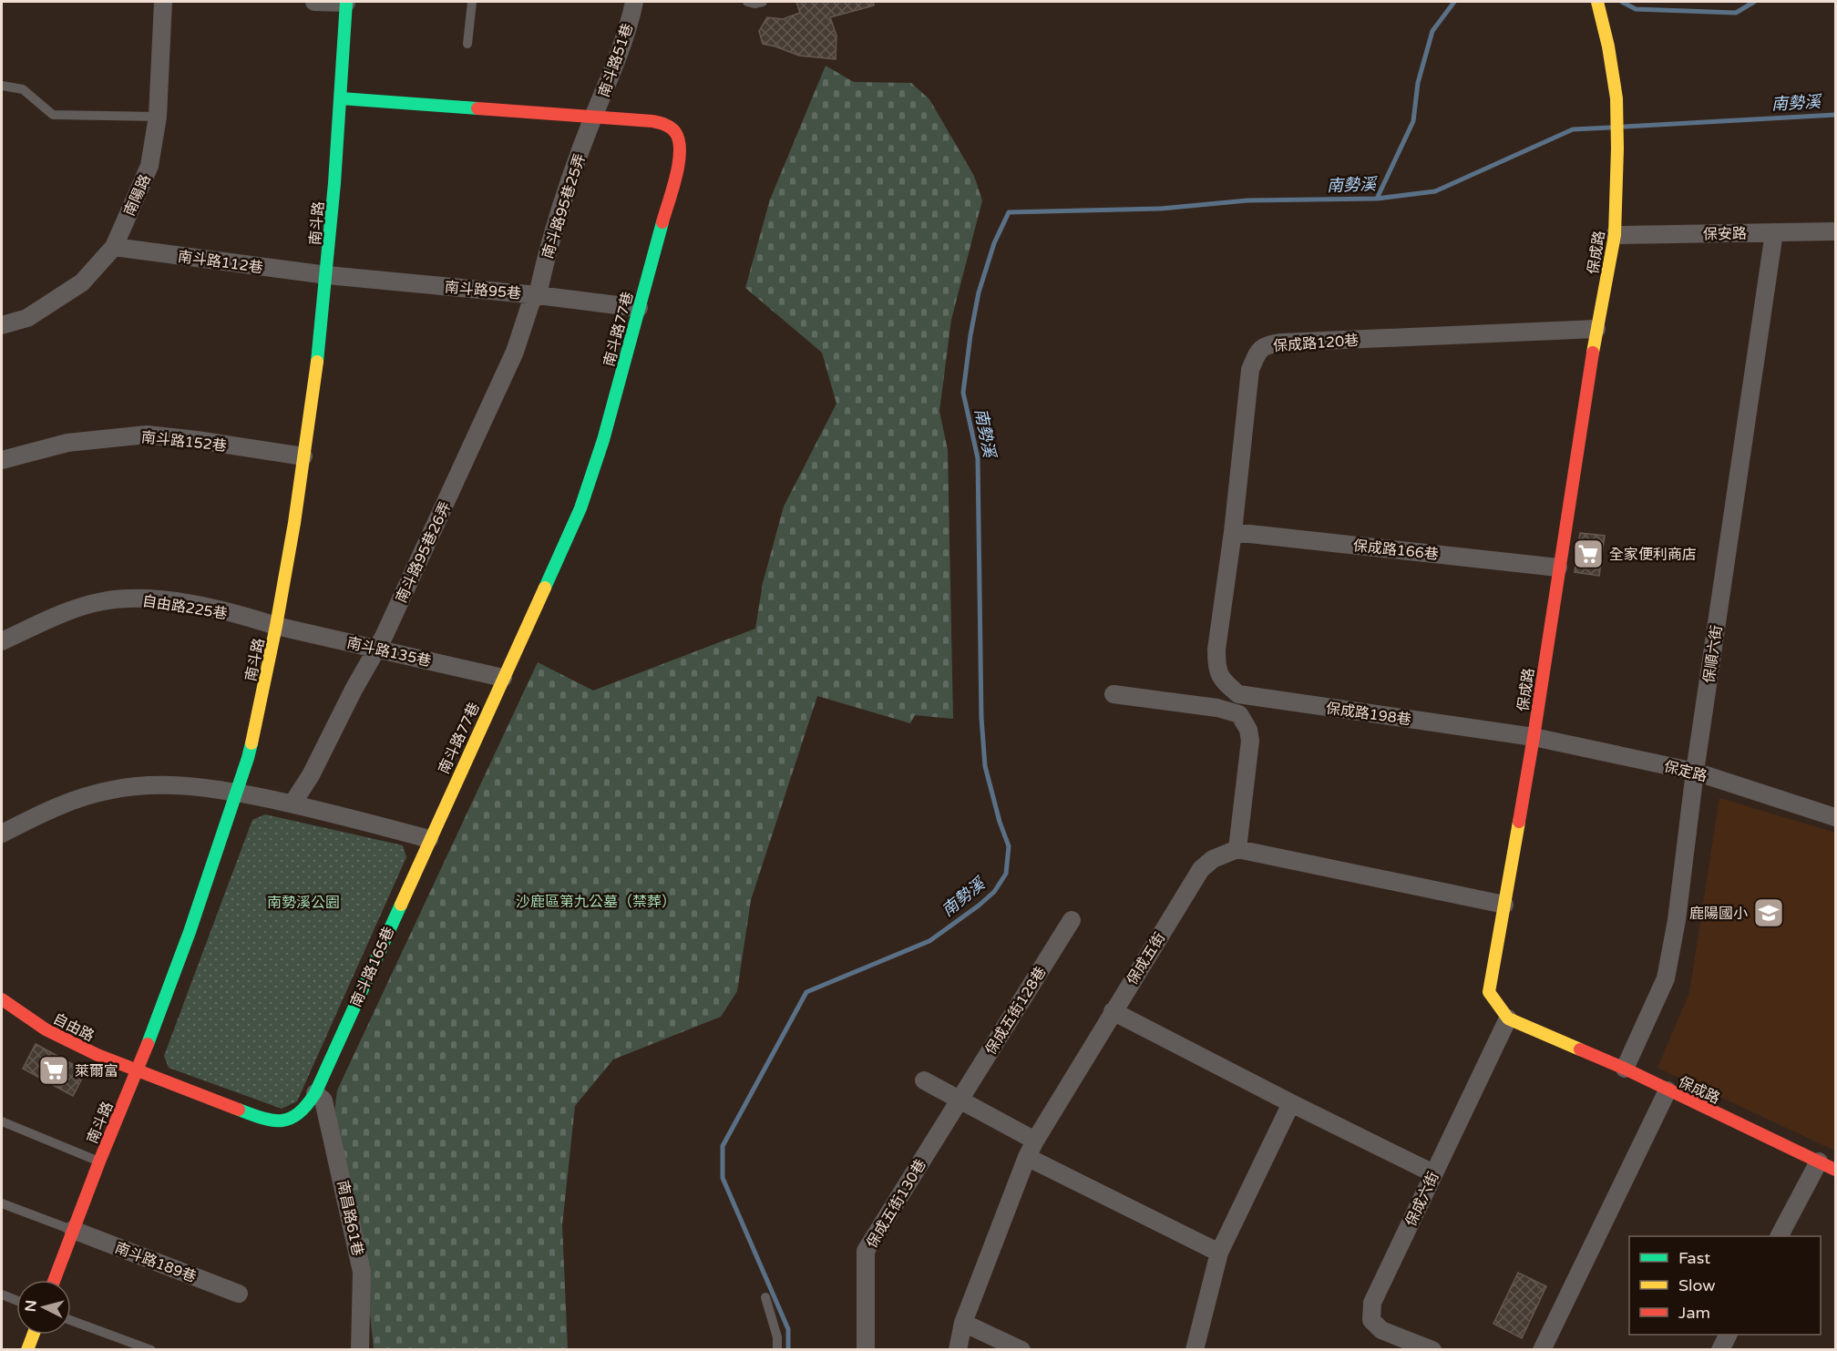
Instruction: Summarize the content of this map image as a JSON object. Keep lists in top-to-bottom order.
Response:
{
  "streets": {
    "street": [
      "南斗路51巷",
      "南陽路",
      "南斗路95巷25弄",
      "南斗路",
      "保安路",
      "保成路",
      "南斗路112巷",
      "南斗路95巷",
      "南斗路77巷",
      "保成路120巷",
      "南斗路152巷",
      "保成路166巷",
      "南斗路95巷26弄",
      "自由路225巷",
      "南斗路135巷",
      "保順六街",
      "保成路198巷",
      "保定路",
      "保成五街",
      "南斗路165巷",
      "保成五街128巷",
      "自由路",
      "保成六街",
      "保成五街130巷",
      "南昌路61巷",
      "南斗路189巷"
    ]
  },
  "crossings": [
    ["南斗路51巷", "南斗路95巷25弄"],
    ["南斗路51巷", "南斗路77巷"],
    ["南陽路", "南斗路112巷"],
    ["南斗路95巷25弄", "南斗路95巷"],
    ["南斗路95巷25弄", "南斗路77巷"],
    ["南斗路95巷25弄", "南斗路95巷26弄"],
    ["南斗路", "南斗路112巷"],
    ["南斗路", "南斗路95巷"],
    ["南斗路", "南斗路77巷"],
    ["南斗路", "南斗路152巷"],
    ["南斗路", "自由路225巷"],
    ["南斗路", "南斗路135巷"],
    ["南斗路", "南斗路165巷"],
    ["南斗路", "自由路"],
    ["南斗路", "南斗路189巷"],
    ["保安路", "保成路"],
    ["保安路", "保順六街"],
    ["保成路", "保成路120巷"],
    ["保成路", "保成路166巷"],
    ["保成路", "保順六街"],
    ["保成路", "保成路198巷"],
    ["保成路", "保定路"],
    ["保成路", "保成六街"],
    ["南斗路112巷", "南斗路95巷"],
    ["南斗路95巷", "南斗路77巷"],
    ["南斗路95巷", "南斗路95巷26弄"],
    ["南斗路77巷", "南斗路135巷"],
    ["南斗路77巷", "南斗路165巷"],
    ["保成路120巷", "保成路166巷"],
    ["保成路120巷", "保成路198巷"],
    ["南斗路95巷26弄", "南斗路135巷"],
    ["自由路225巷", "南斗路135巷"],
    ["保順六街", "保定路"],
    ["保成路198巷", "保定路"],
    ["南斗路165巷", "自由路"],
    ["南斗路165巷", "南昌路61巷"],
    ["保成五街128巷", "保成五街130巷"]
  ],
  "water": ["南勢溪"],
  "parks": ["沙鹿區第九公墓（禁葬）", "南勢溪公園"],
  "places": {
    "supermarket": ["全家便利商店", "萊爾富"],
    "school or university": ["鹿陽國小"]
  },
  "legend": ["Fast", "Slow", "Jam"],
  "north": "left"
}
